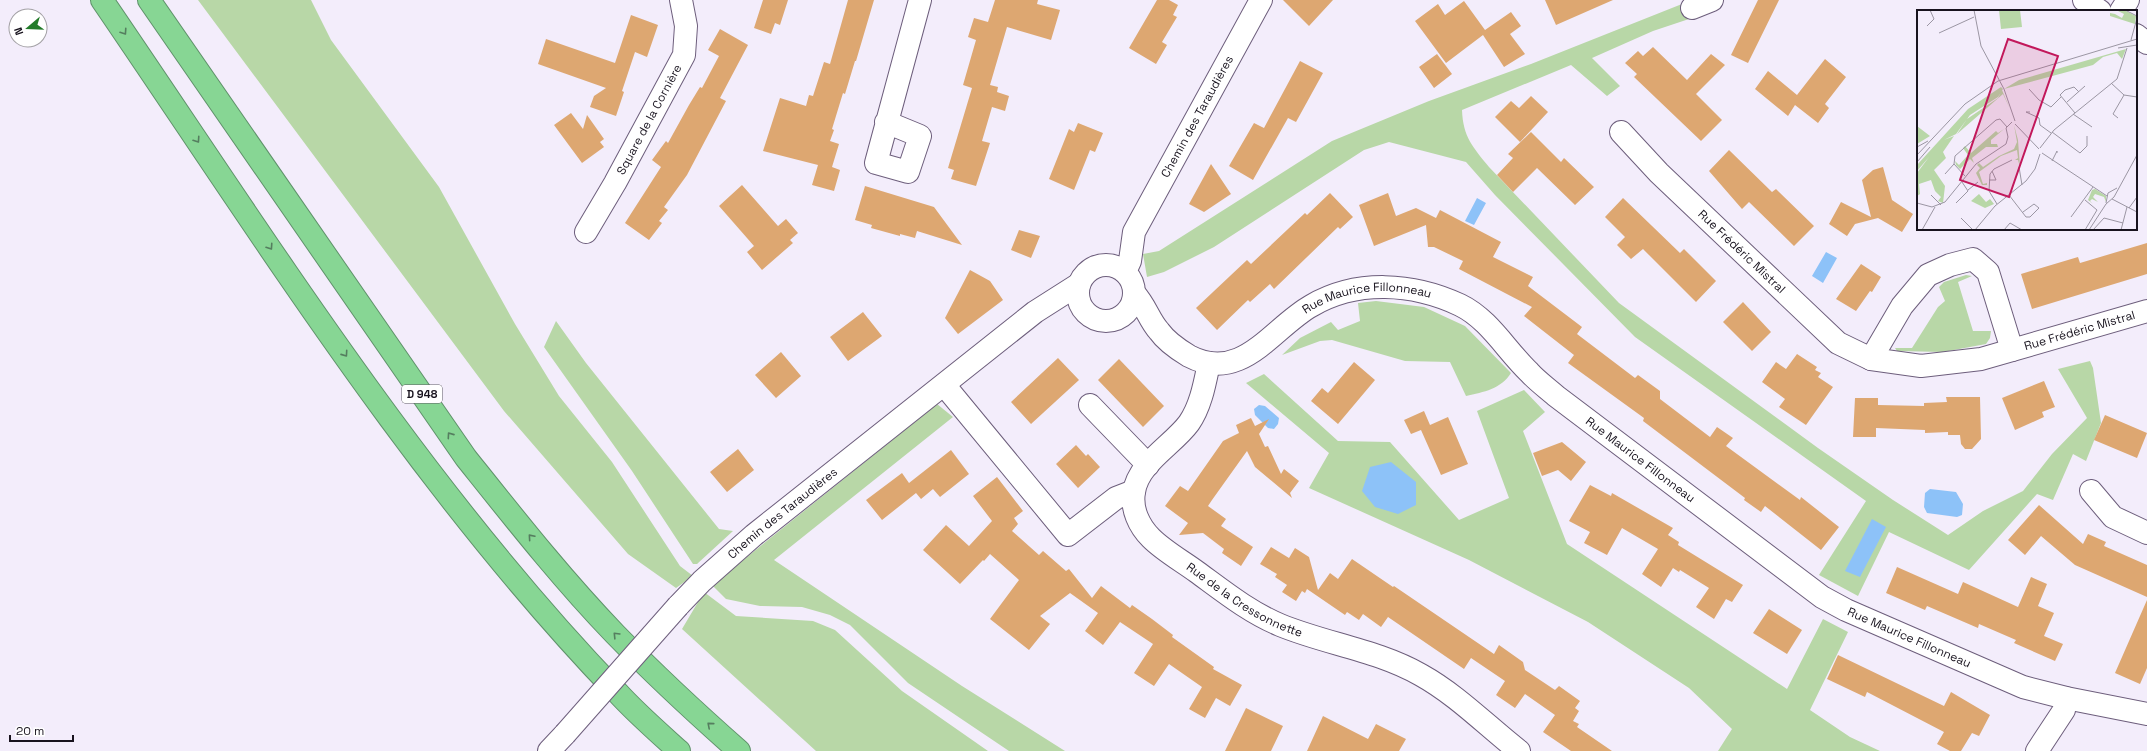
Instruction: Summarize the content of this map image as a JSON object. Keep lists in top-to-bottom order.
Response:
{
  "streets": {
    "highway": ["D 948"],
    "street": [
      "Chemin des Taraudières",
      "Square de la Cornière",
      "Rue Frédéric Mistral",
      "Rue Maurice Fillonneau",
      "Rue de la Cressonnette"
    ]
  },
  "crossings": [
    ["Chemin des Taraudières", "Rue Maurice Fillonneau"],
    ["Rue Maurice Fillonneau", "Rue de la Cressonnette"]
  ],
  "scale_bar": "20 m",
  "north": "left"
}
